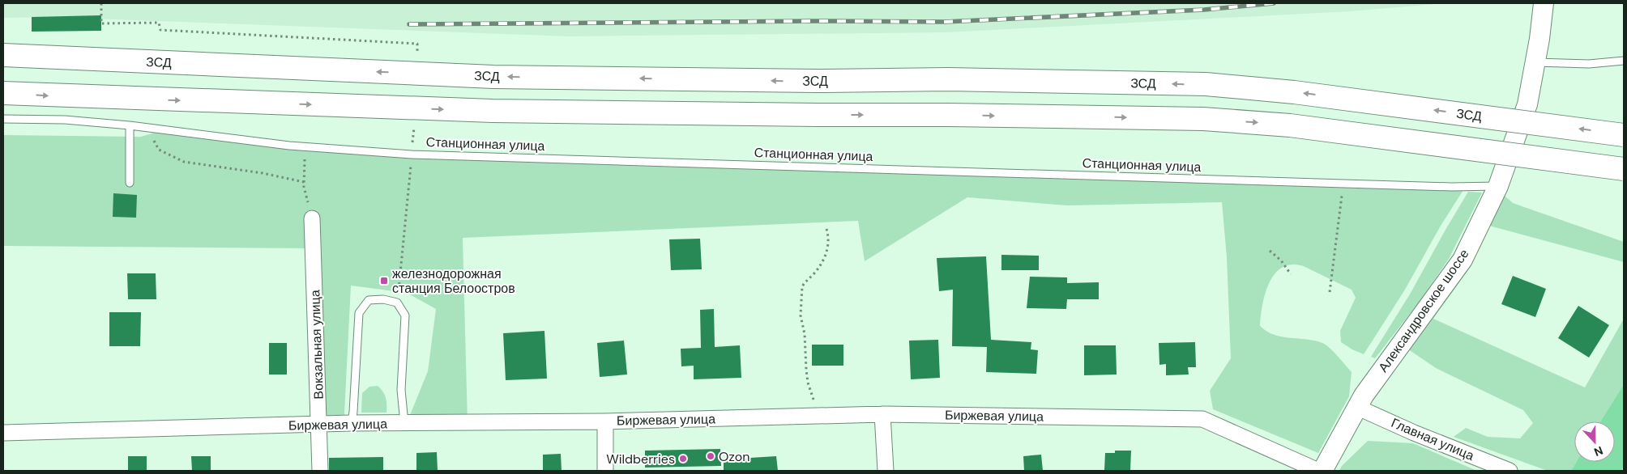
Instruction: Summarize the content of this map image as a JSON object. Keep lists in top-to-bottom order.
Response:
{
  "streets": {
    "highway": ["ЗСД"],
    "street": [
      "Александровское шоссе",
      "Вокзальная улица",
      "Биржевая улица",
      "Главная улица"
    ],
    "lane": ["Станционная улица"]
  },
  "crossings": [
    ["Станционная улица", "Александровское шоссе"],
    ["Александровское шоссе", "Главная улица"],
    ["Вокзальная улица", "Биржевая улица"]
  ],
  "places": {
    "transit": ["железнодорожная станция Белоостров"],
    "other": ["Ozon", "Wildberries"]
  },
  "north": "bottom"
}
